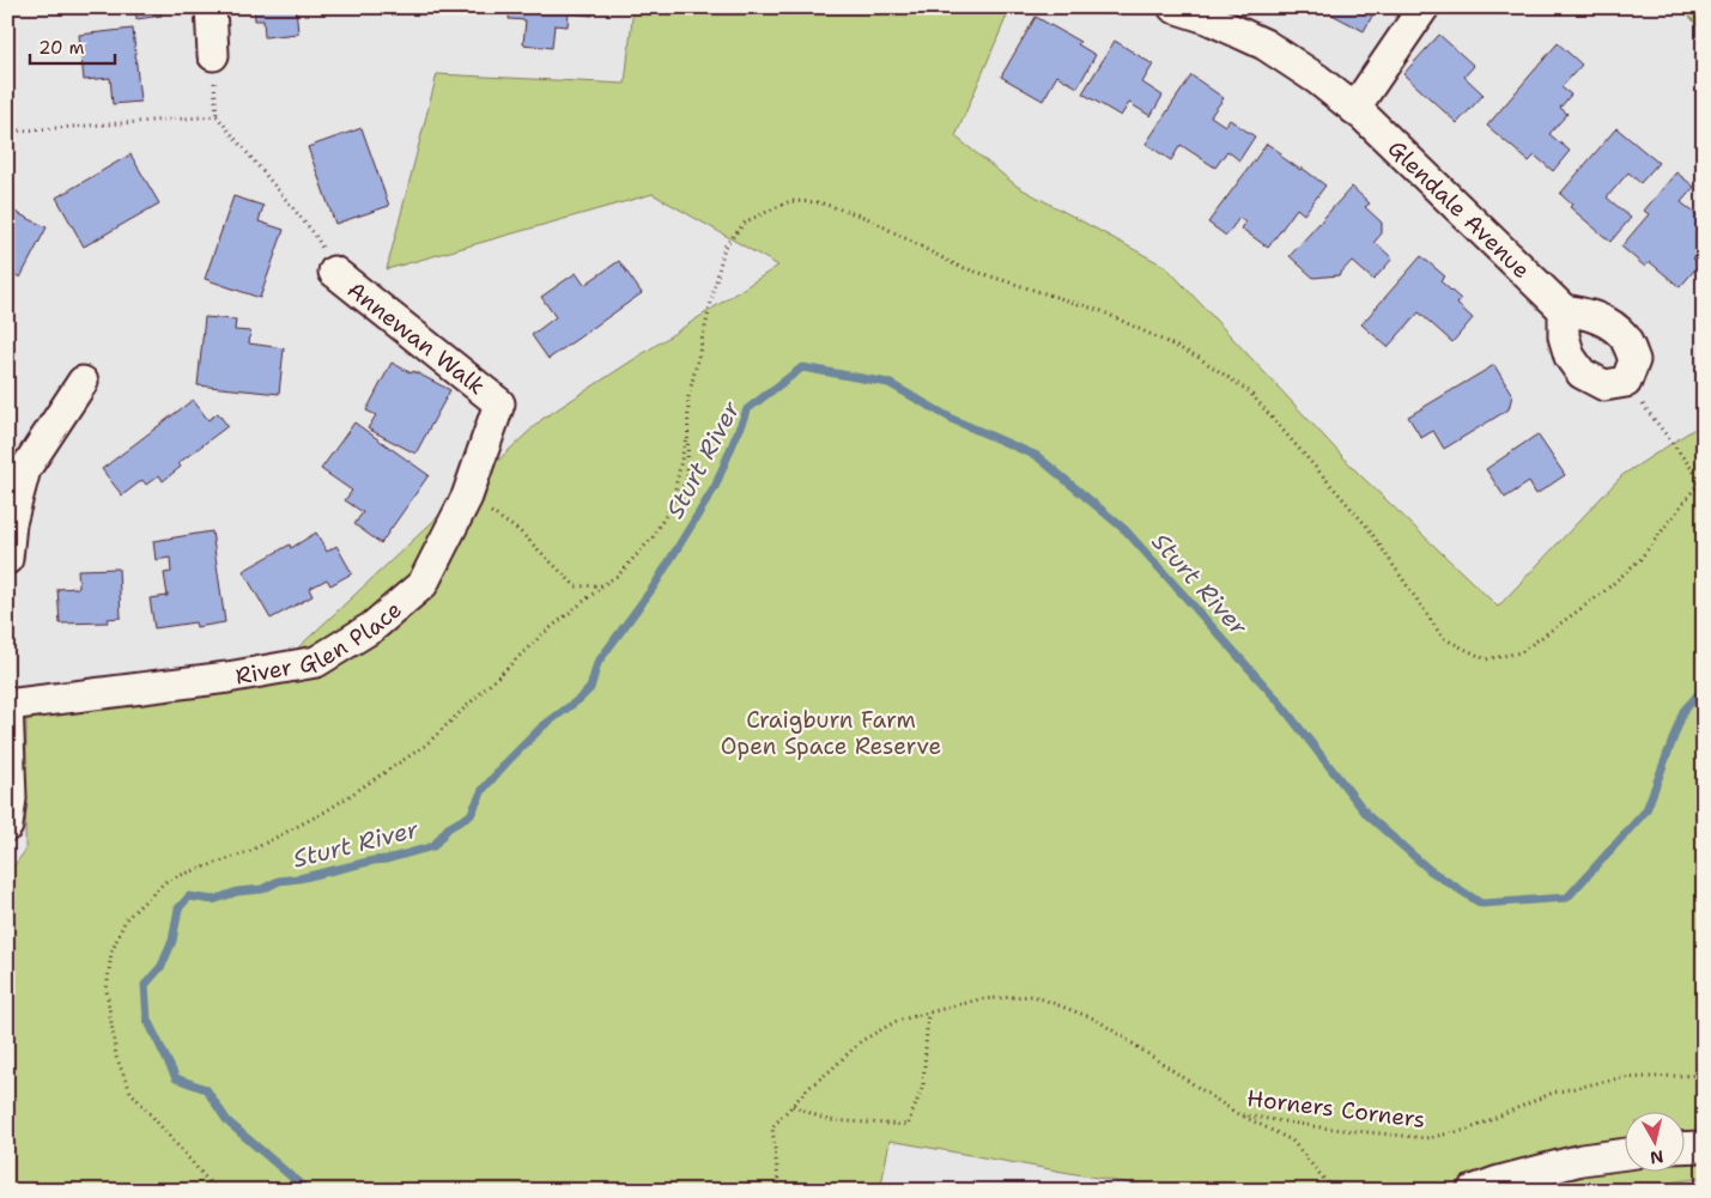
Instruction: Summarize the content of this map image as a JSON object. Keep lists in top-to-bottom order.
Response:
{
  "streets": {
    "street": ["Glendale Avenue", "Annewan Walk", "River Glen Place"],
    "path": ["Horners Corners"]
  },
  "crossings": [
    ["Annewan Walk", "River Glen Place"]
  ],
  "water": ["Sturt River"],
  "parks": ["Craigburn Farm Open Space Reserve"],
  "scale_bar": "20 m",
  "north": "bottom"
}
